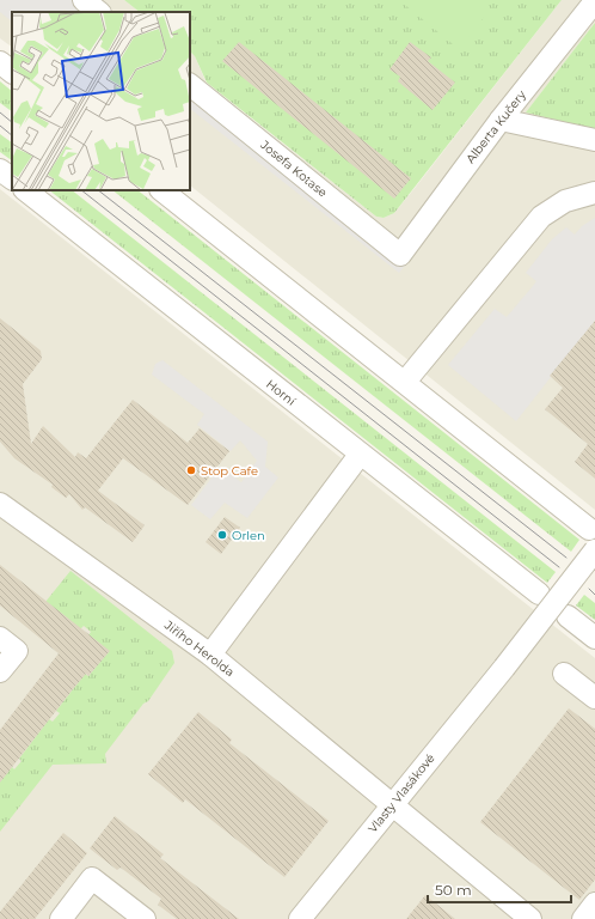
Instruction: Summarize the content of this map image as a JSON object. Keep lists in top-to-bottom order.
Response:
{
  "streets": {
    "street": [
      "Alberta Kučery",
      "Josefa Kotase",
      "Horní",
      "Jiřího Herolda",
      "Vlasty Vlasákové"
    ]
  },
  "crossings": [
    ["Alberta Kučery", "Josefa Kotase"],
    ["Jiřího Herolda", "Vlasty Vlasákové"]
  ],
  "places": ["Stop Cafe", "Orlen"],
  "scale_bar": "50 m"
}
